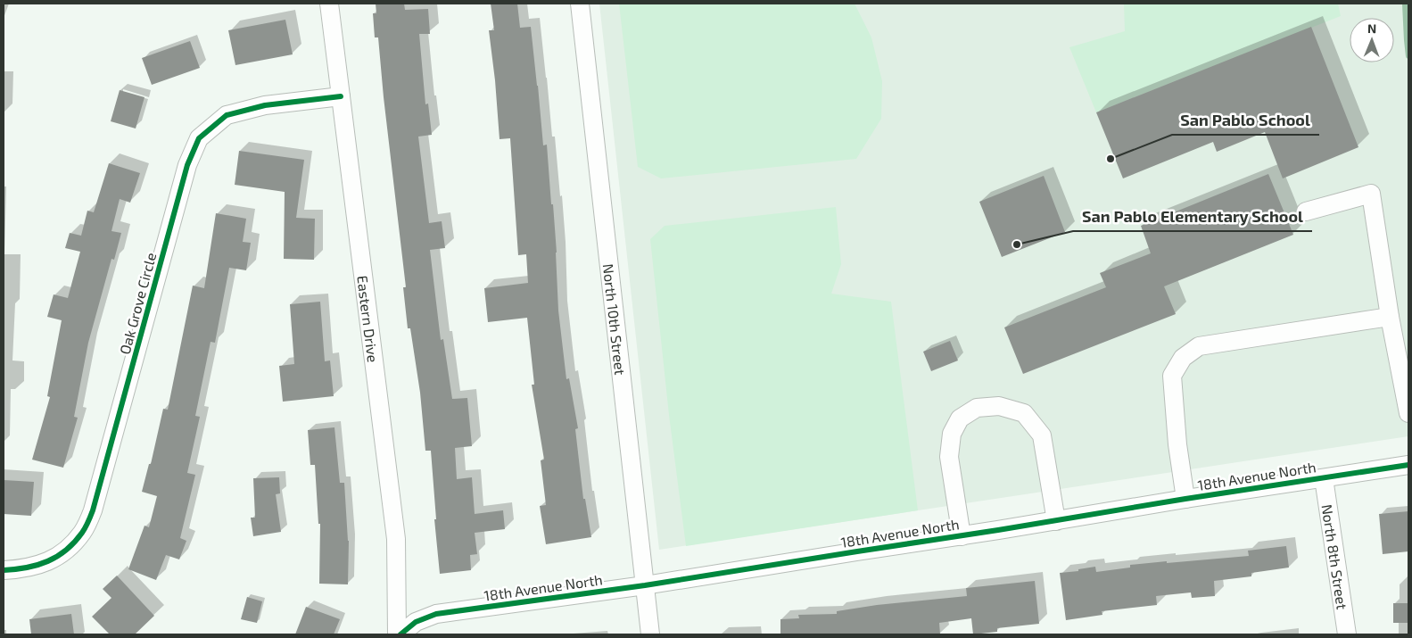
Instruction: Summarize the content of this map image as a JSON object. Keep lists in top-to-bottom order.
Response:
{
  "streets": {
    "street": [
      "Oak Grove Circle",
      "Eastern Drive",
      "North 10th Street",
      "18th Avenue North",
      "North 8th Street"
    ]
  },
  "crossings": [
    ["Oak Grove Circle", "Eastern Drive"],
    ["North 10th Street", "18th Avenue North"],
    ["18th Avenue North", "North 8th Street"]
  ],
  "places": ["San Pablo School", "San Pablo Elementary School"],
  "north": "top"
}
